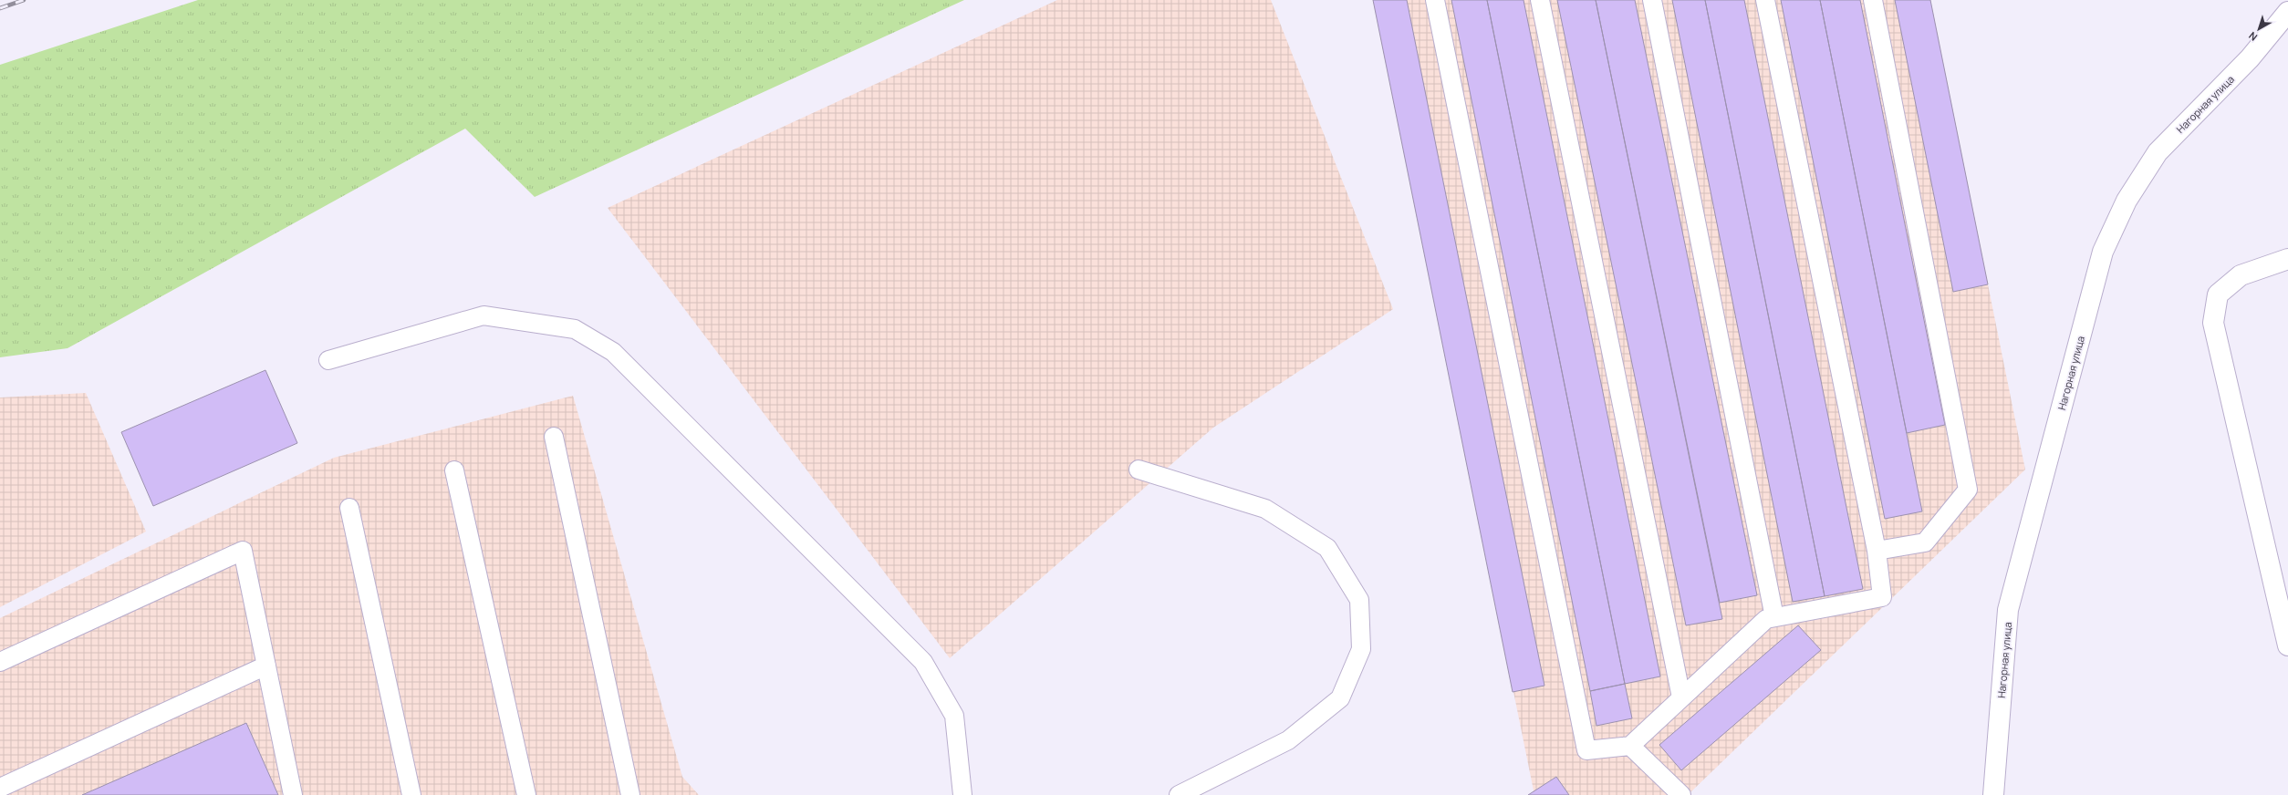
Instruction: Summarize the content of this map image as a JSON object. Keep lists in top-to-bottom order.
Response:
{
  "streets": {
    "street": ["Нагорная улица"]
  },
  "north": "bottom left"
}
